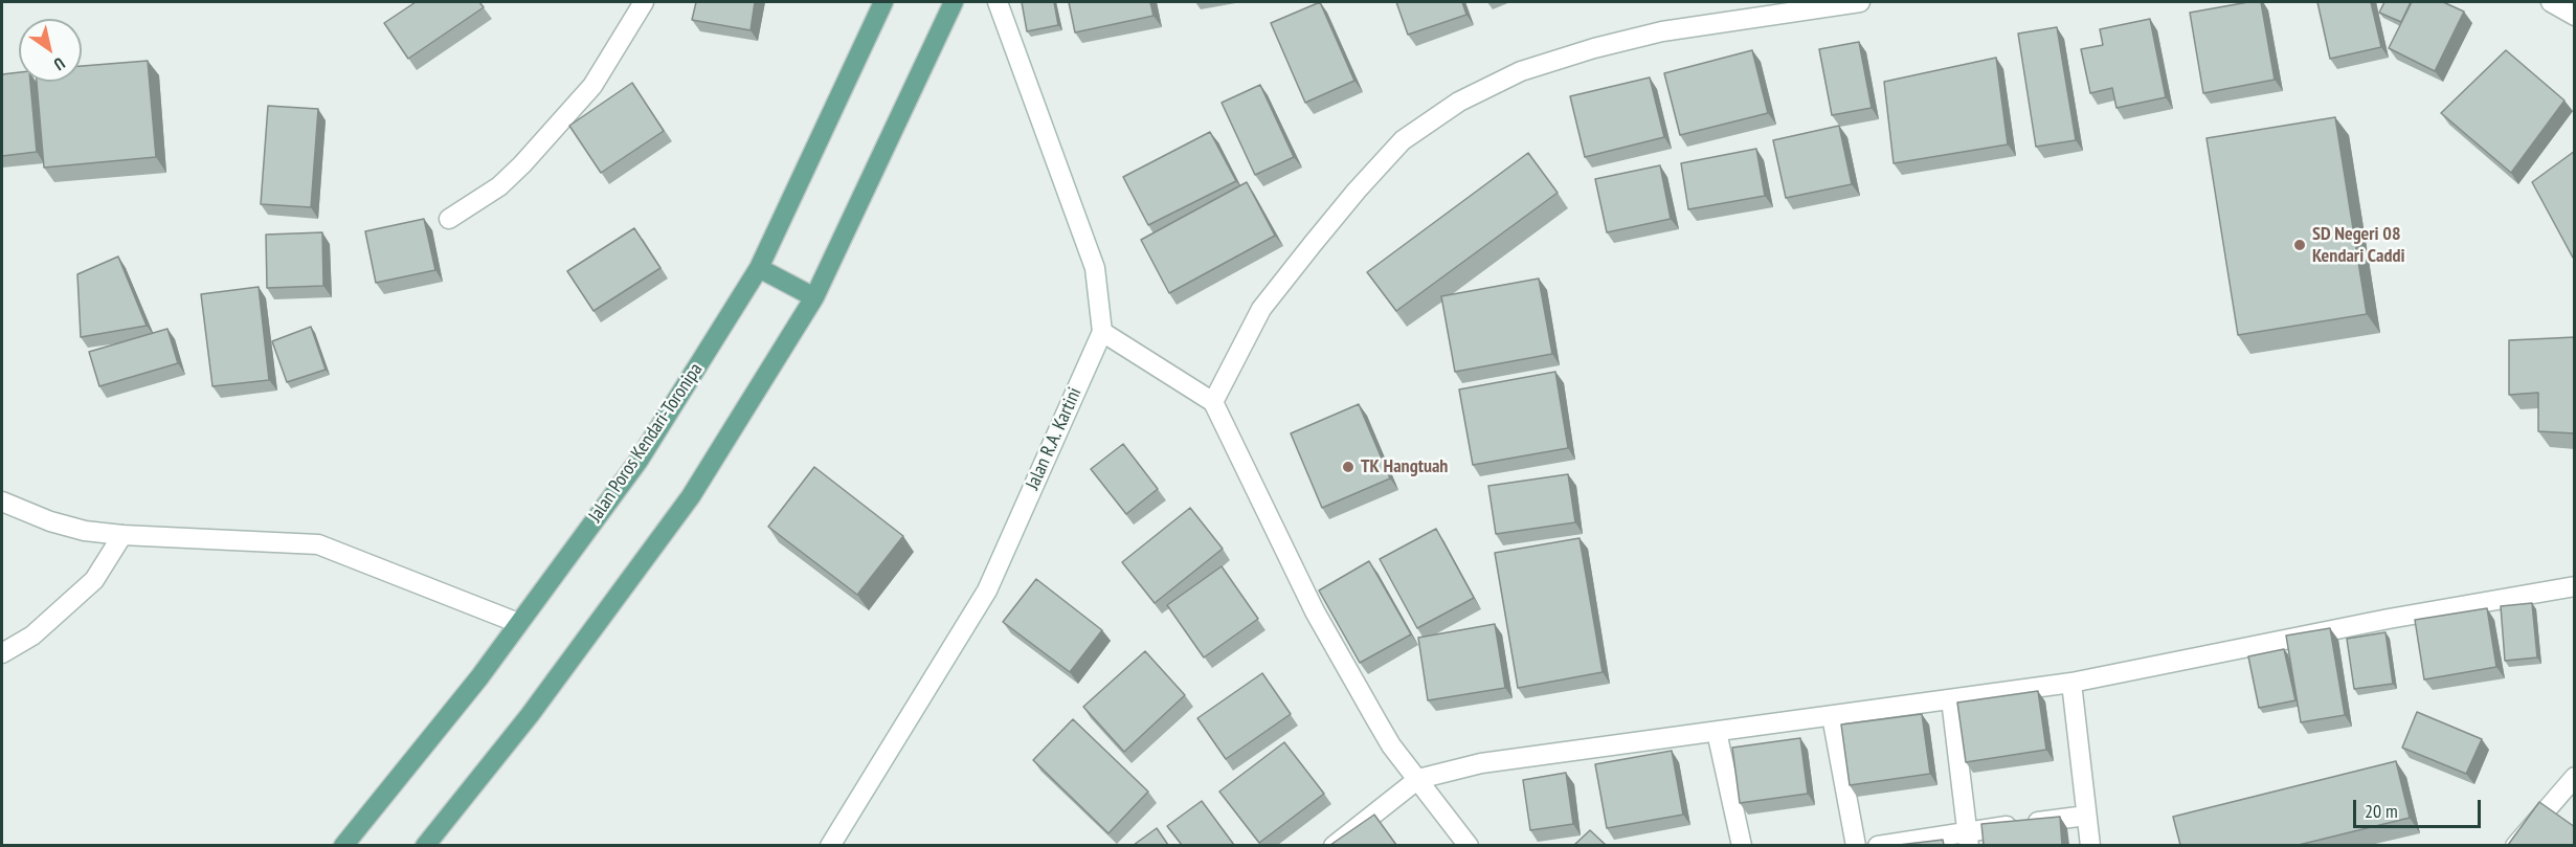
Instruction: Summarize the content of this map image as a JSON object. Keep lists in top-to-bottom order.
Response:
{
  "streets": {
    "main road": ["Jalan Poros Kendari-Toronipa"],
    "street": ["Jalan R.A. Kartini"]
  },
  "places": ["SD Negeri 08 Kendari Caddi", "TK Hangtuah"],
  "scale_bar": "20 m",
  "north": "bottom right"
}
